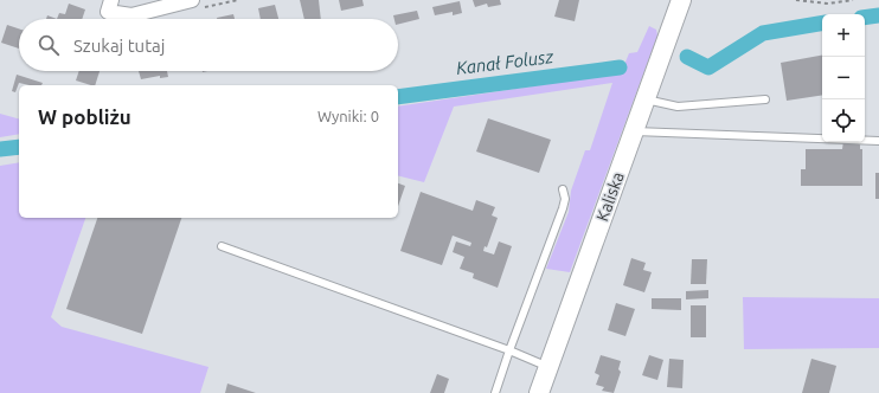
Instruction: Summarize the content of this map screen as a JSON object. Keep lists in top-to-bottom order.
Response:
{
  "streets": {
    "main road": ["Kaliska"]
  },
  "water": ["Kanał Folusz"],
  "page": {
    "map_buttons": ["+", "−"],
    "search": "Szukaj tutaj",
    "heading": ["W pobliżu", "Wyniki: 0"]
  }
}
